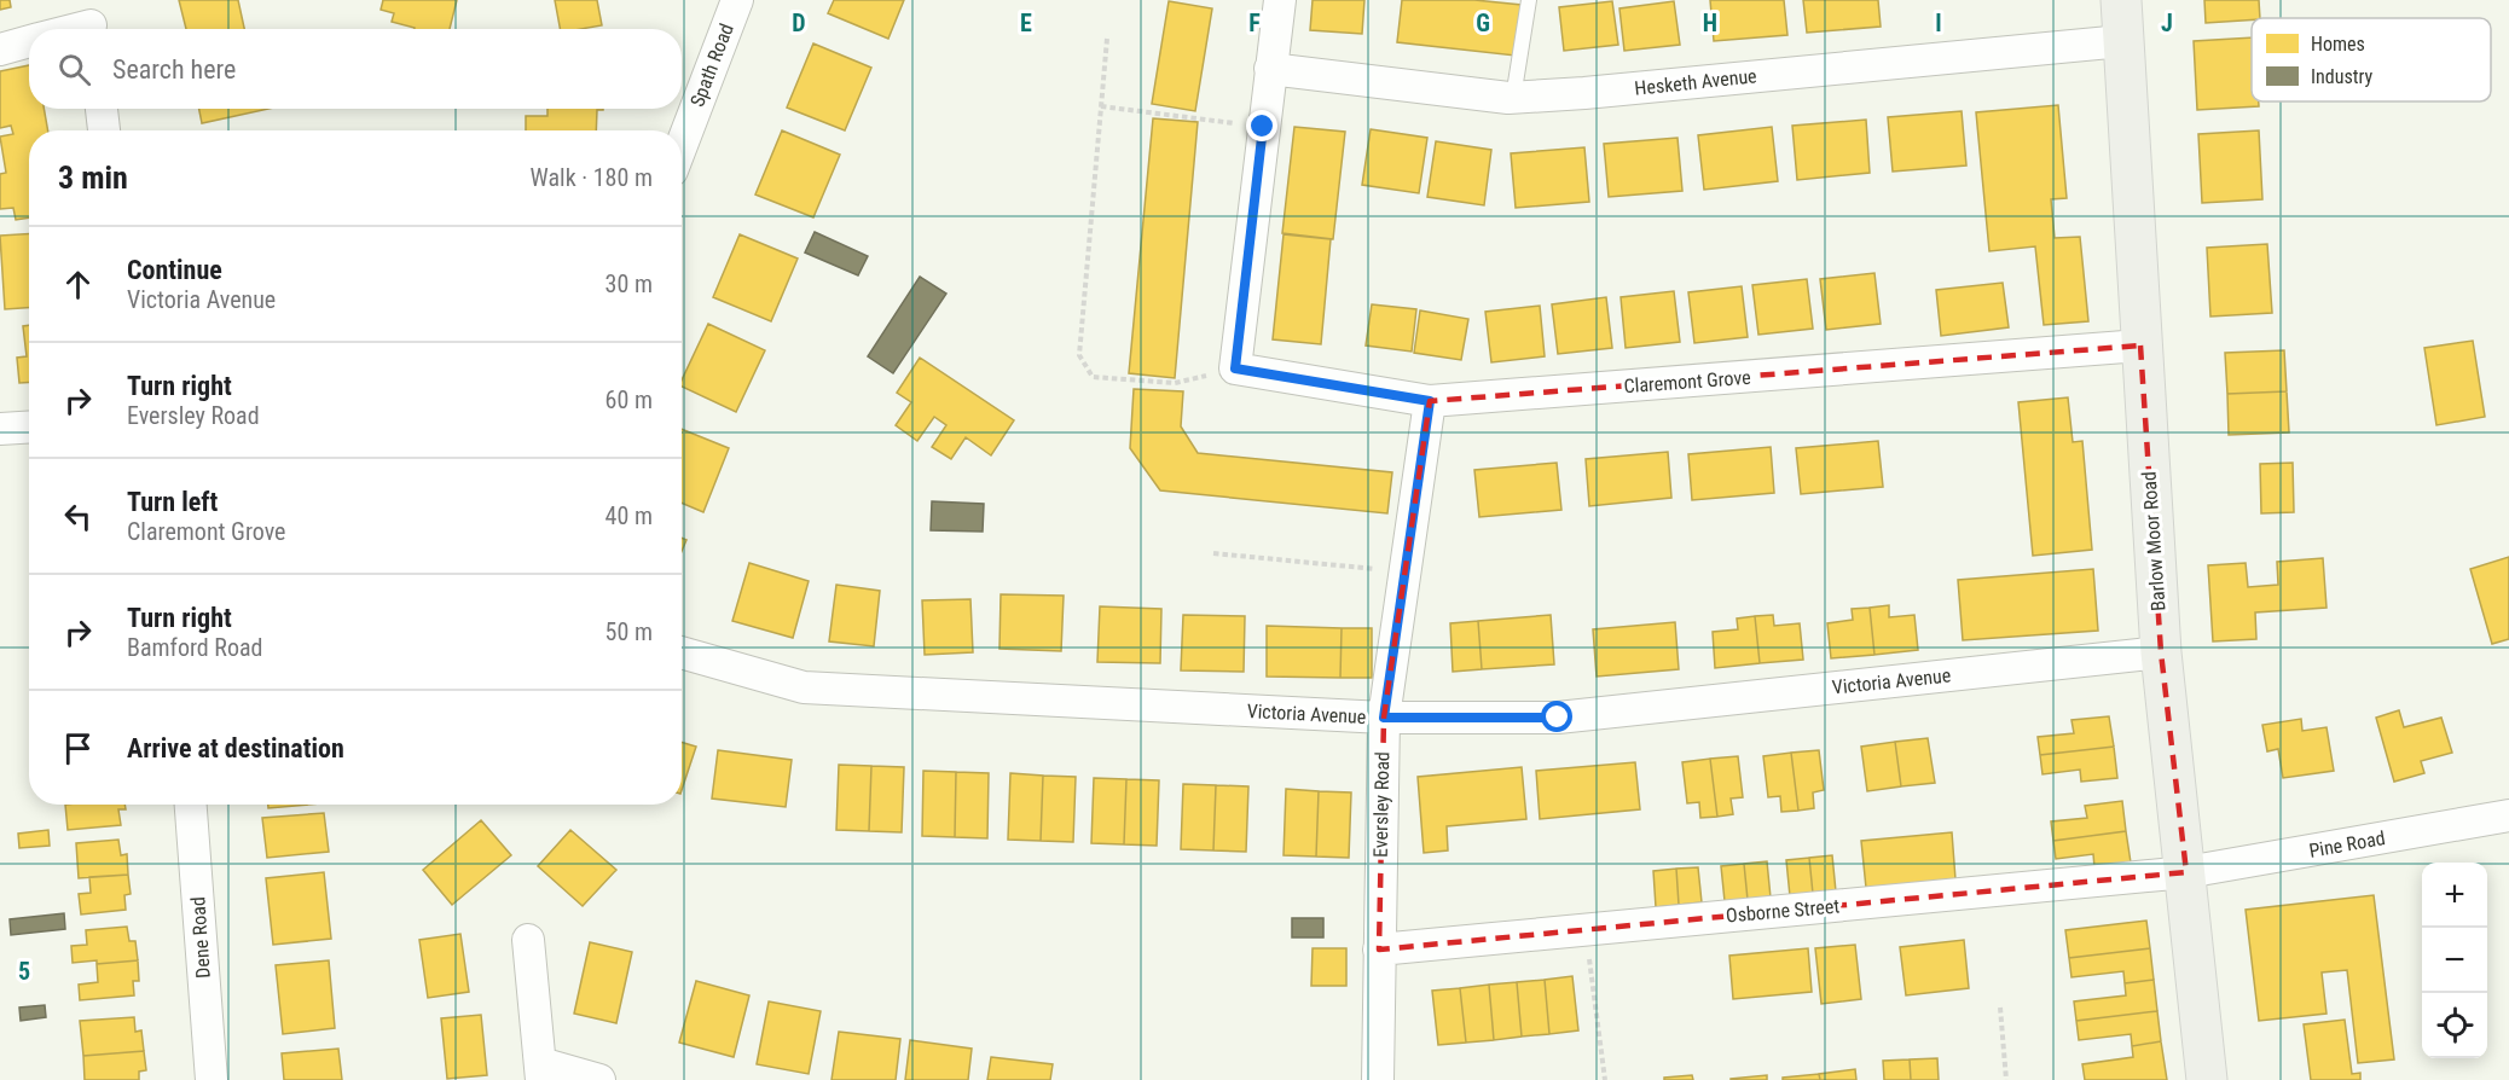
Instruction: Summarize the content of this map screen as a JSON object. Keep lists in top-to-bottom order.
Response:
{
  "streets": {
    "main road": ["Barlow Moor Road"],
    "street": [
      "Spath Road",
      "Hesketh Avenue",
      "Claremont Grove",
      "Victoria Avenue",
      "Eversley Road",
      "Pine Road",
      "Osborne Street",
      "Dene Road"
    ]
  },
  "crossings": [
    ["Hesketh Avenue", "Barlow Moor Road"],
    ["Claremont Grove", "Barlow Moor Road"],
    ["Claremont Grove", "Eversley Road"],
    ["Barlow Moor Road", "Victoria Avenue"],
    ["Barlow Moor Road", "Pine Road"],
    ["Barlow Moor Road", "Osborne Street"],
    ["Victoria Avenue", "Eversley Road"],
    ["Eversley Road", "Osborne Street"],
    ["Pine Road", "Osborne Street"]
  ],
  "legend": ["Homes", "Industry"],
  "page": {
    "search": "Search here",
    "heading": ["3 min", "Walk · 180 m"],
    "list": [
      ["Continue", "Victoria Avenue", "30 m"],
      ["Turn right", "Eversley Road", "60 m"],
      ["Turn left", "Claremont Grove", "40 m"],
      ["Turn right", "Bamford Road", "50 m"],
      "Arrive at destination"
    ],
    "map_buttons": ["+", "−"]
  },
  "grid": {
    "columns": [
      "D",
      "E",
      "F",
      "G",
      "H",
      "I",
      "J"
    ],
    "rows": ["5"]
  }
}
